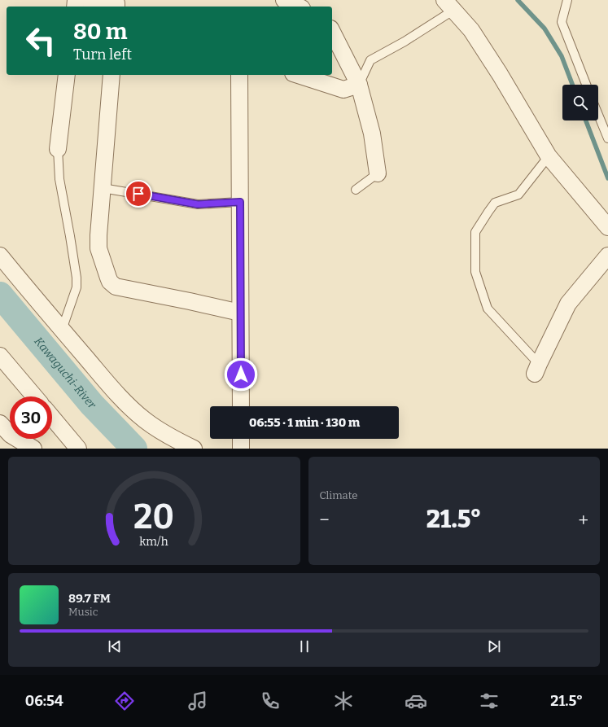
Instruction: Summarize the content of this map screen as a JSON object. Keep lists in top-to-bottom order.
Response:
{
  "water": ["Kawaguchi-River"],
  "page": {
    "turn": ["80 m", "Turn left"],
    "limit": "30",
    "trip": "06:55 · 1 min · 130 m",
    "tile": "Climate",
    "heat": ["−", "21.5°", "+"],
    "song": ["89.7 FM", "Music"],
    "tabs": ["06:54", "21.5°"],
    "gauge": ["20", "km/h"]
  }
}
